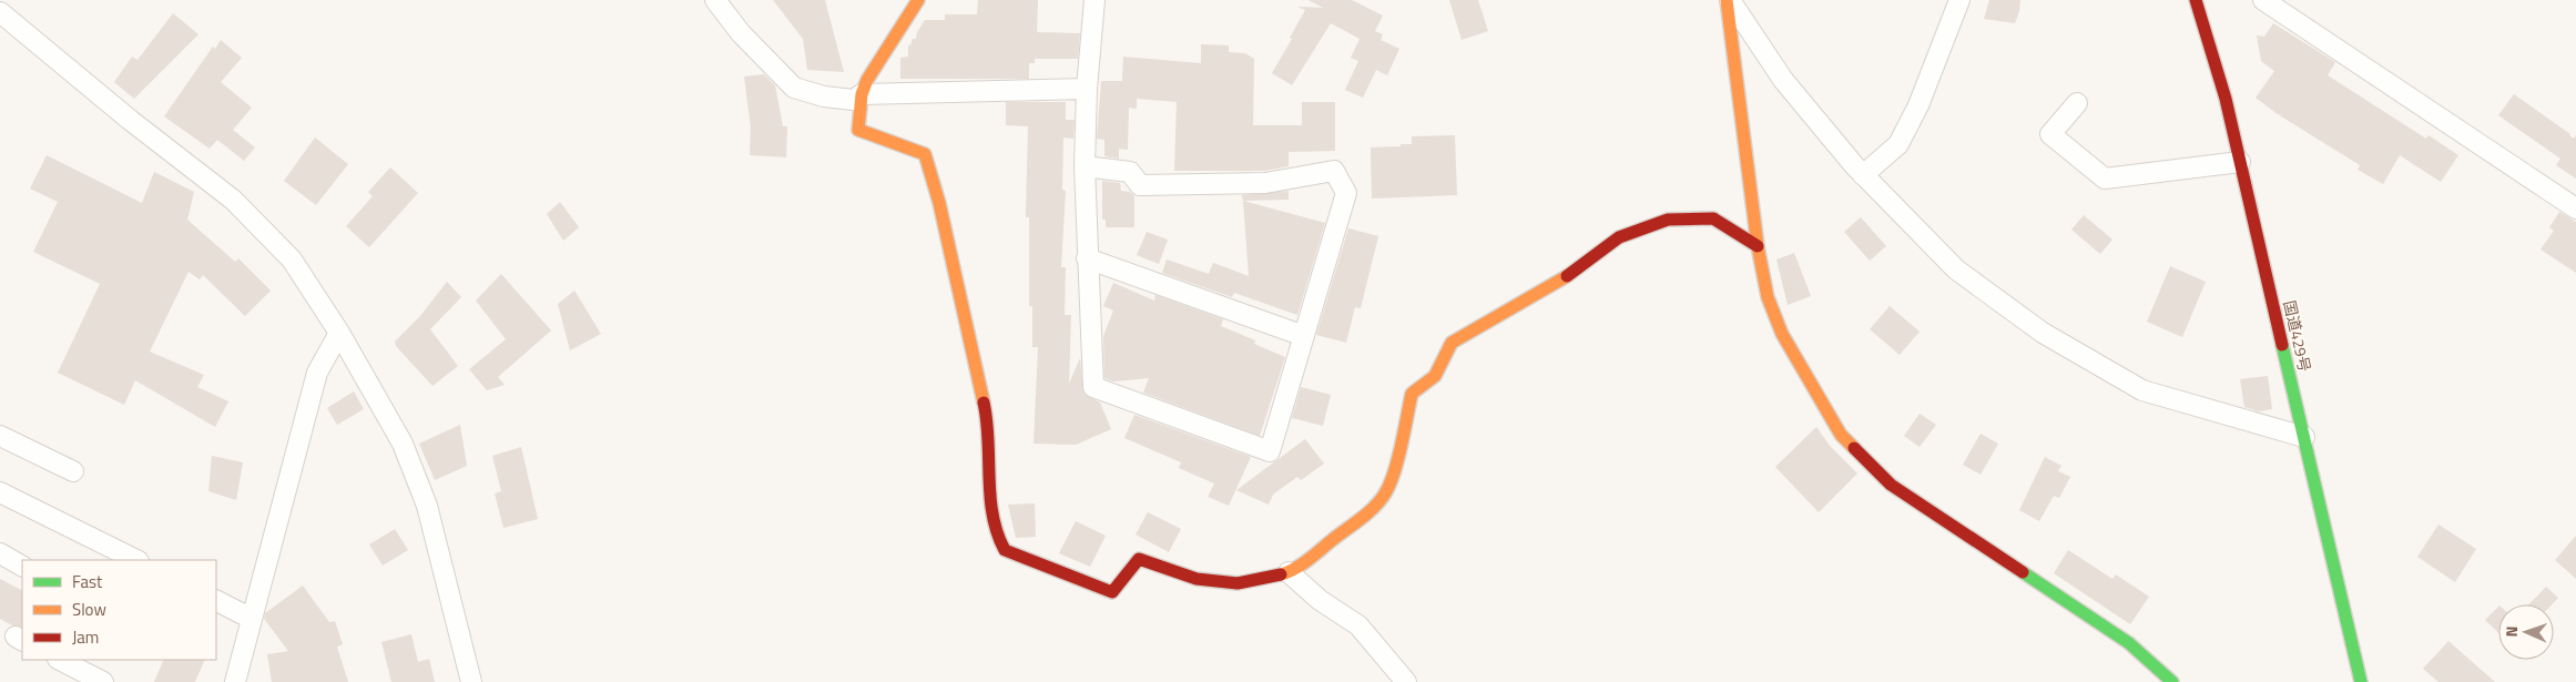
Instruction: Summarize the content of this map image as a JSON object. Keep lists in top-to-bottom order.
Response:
{
  "streets": {
    "main road": ["国道429号"]
  },
  "legend": ["Fast", "Slow", "Jam"],
  "north": "left"
}
